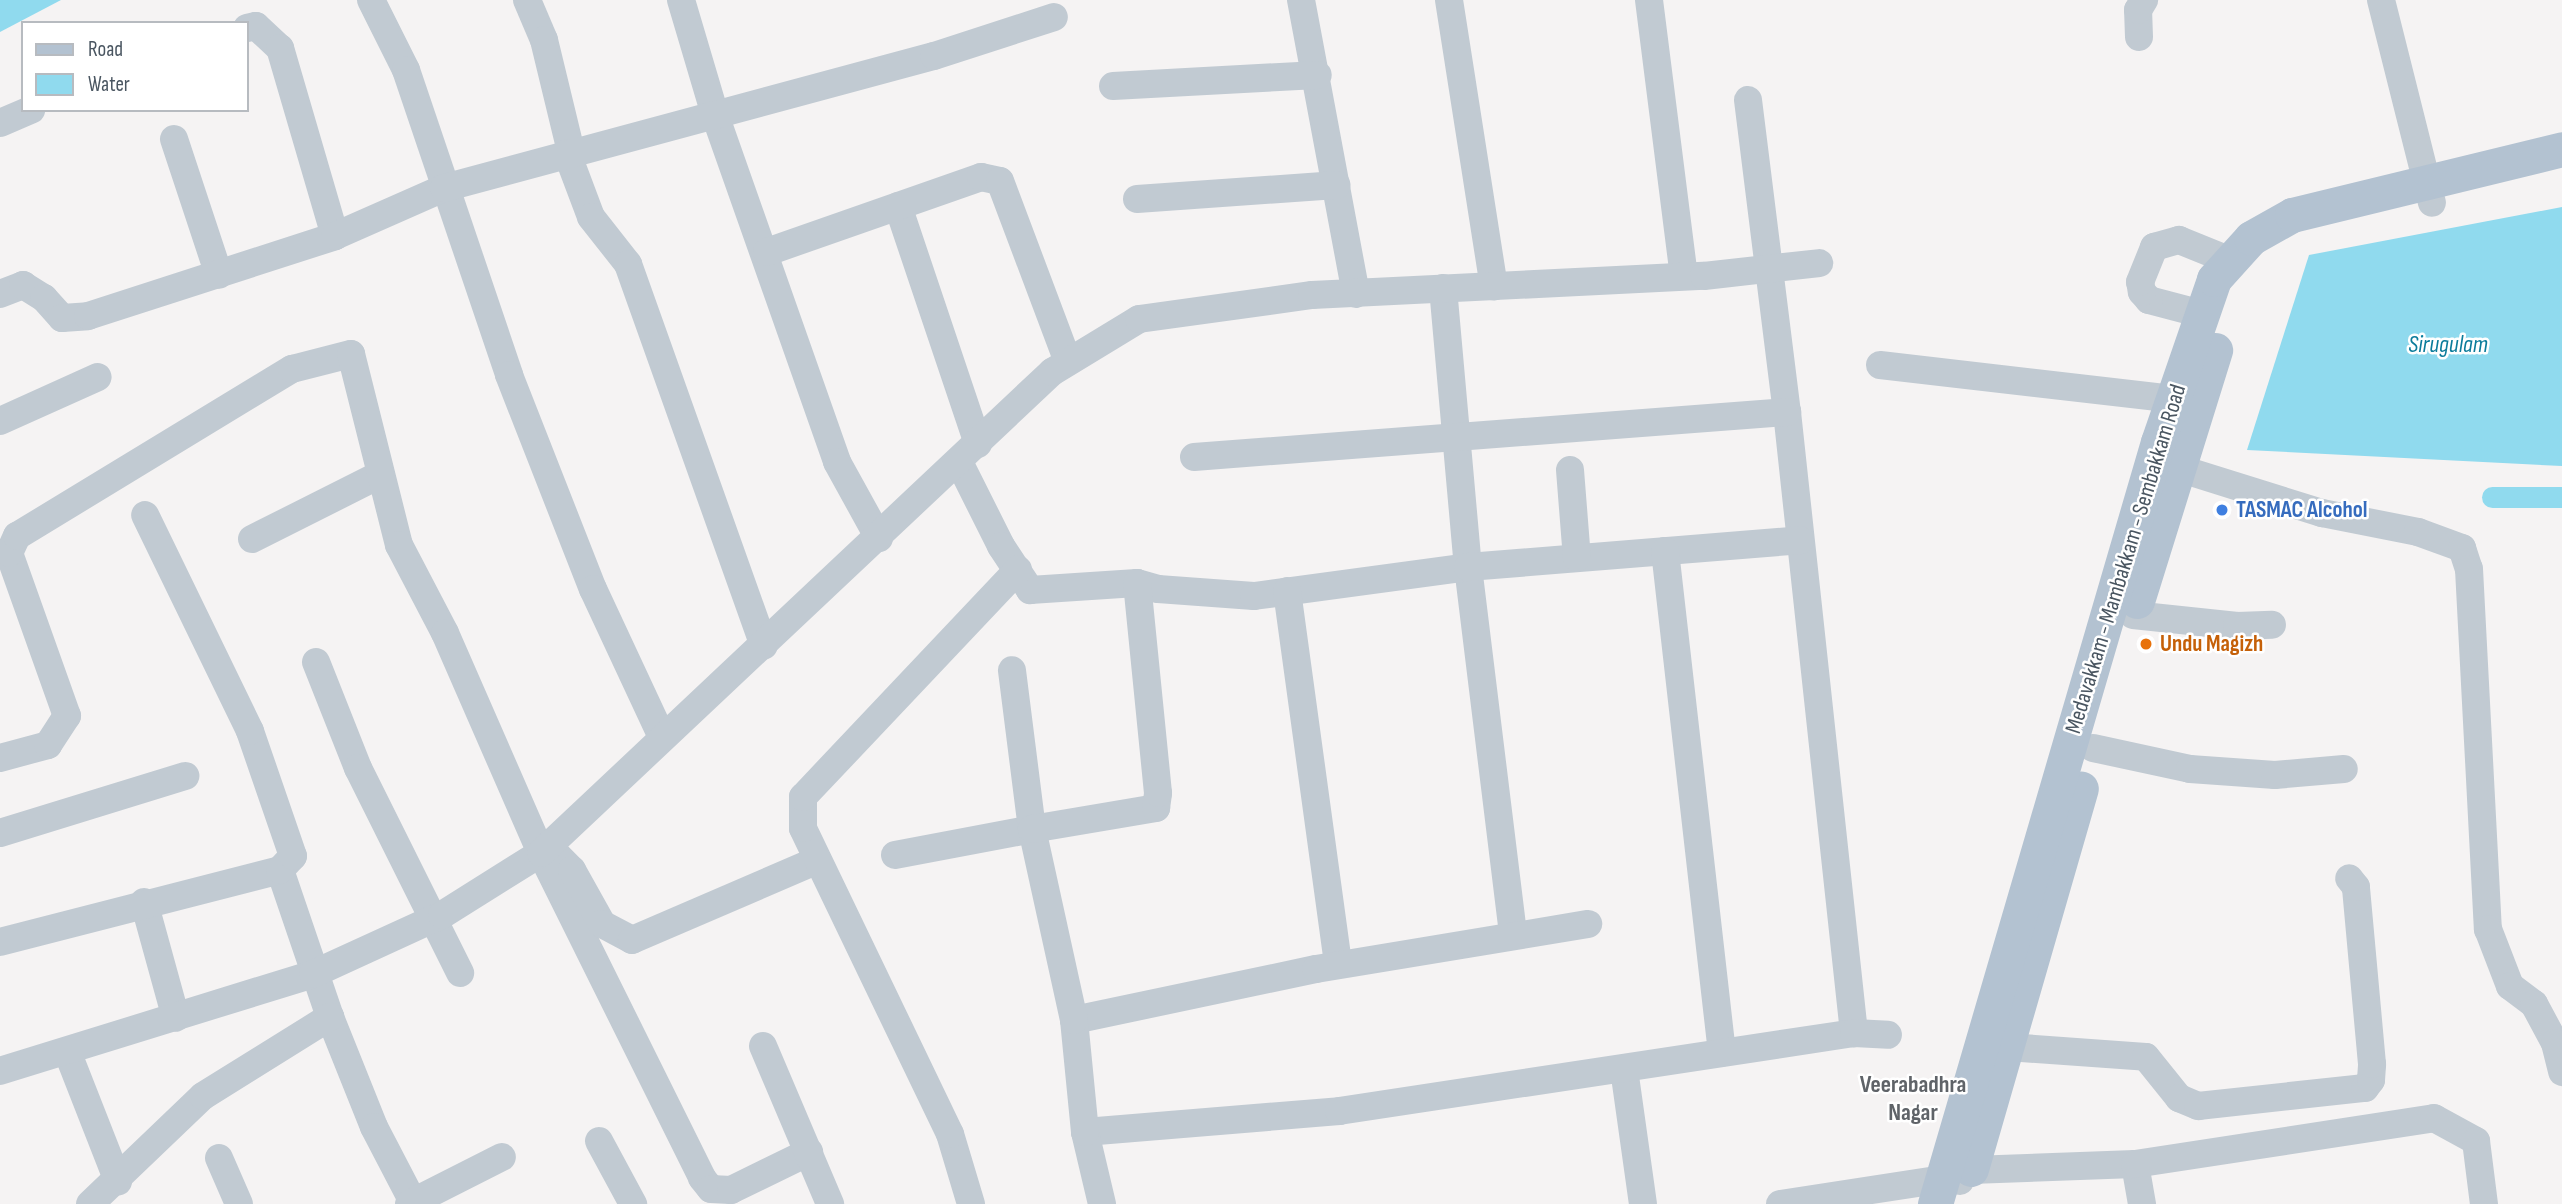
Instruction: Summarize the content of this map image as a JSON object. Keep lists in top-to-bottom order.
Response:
{
  "streets": {
    "main road": ["Medavakkam - Mambakkam - Sembakkam Road"]
  },
  "districts": ["Veerabadhra Nagar"],
  "water": ["Sirugulam"],
  "places": ["TASMAC Alcohol", "Undu Magizh"],
  "legend": ["Road", "Water"]
}
